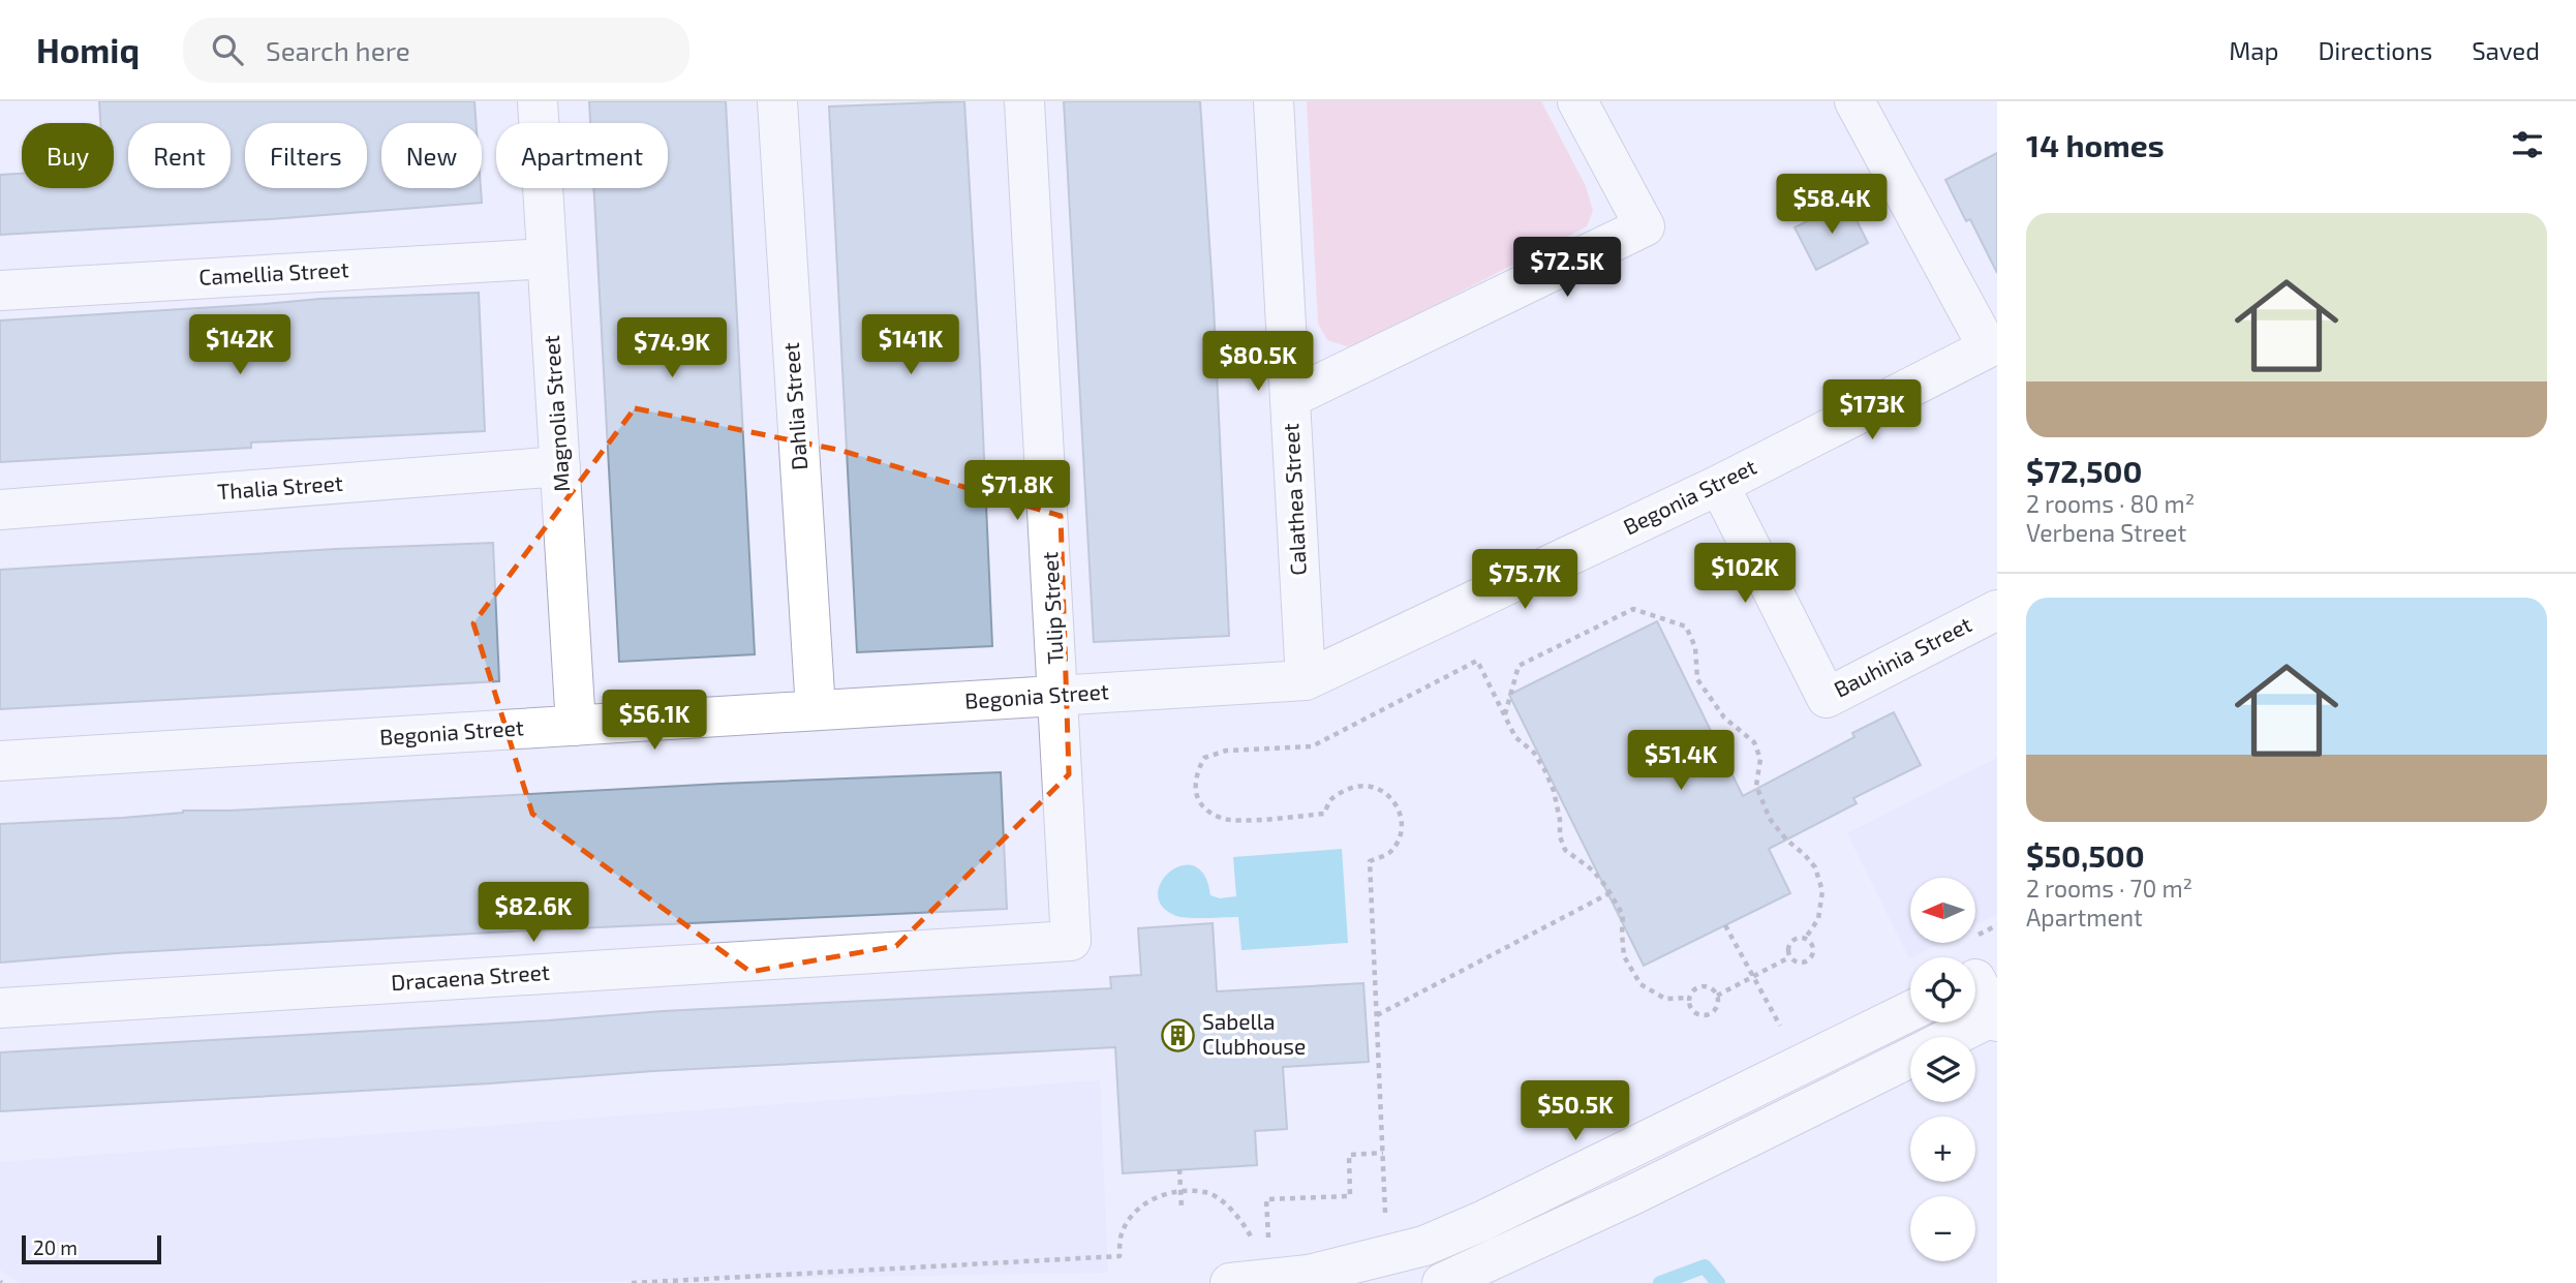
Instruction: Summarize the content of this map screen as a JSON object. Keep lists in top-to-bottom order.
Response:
{
  "streets": {
    "street": [
      "Camellia Street",
      "Dahlia Street",
      "Magnolia Street",
      "Thalia Street",
      "Begonia Street",
      "Calathea Street",
      "Tulip Street",
      "Bauhinia Street",
      "Dracaena Street"
    ]
  },
  "crossings": [
    ["Camellia Street", "Magnolia Street"],
    ["Dahlia Street", "Begonia Street"],
    ["Magnolia Street", "Thalia Street"],
    ["Magnolia Street", "Begonia Street"],
    ["Begonia Street", "Calathea Street"],
    ["Begonia Street", "Tulip Street"],
    ["Begonia Street", "Bauhinia Street"],
    ["Tulip Street", "Dracaena Street"]
  ],
  "places": {
    "building": ["Sabella Clubhouse"]
  },
  "scale_bar": "20 m",
  "north": "left",
  "page": {
    "header": "Homiq",
    "search": "Search here",
    "nav": ["Map", "Directions", "Saved"],
    "heading": "14 homes",
    "chip": [
      "Buy",
      "Rent",
      "Filters",
      "New",
      "Apartment"
    ],
    "price": [
      "$58.4K",
      "$72.5K",
      "$142K",
      "$141K",
      "$74.9K",
      "$80.5K",
      "$173K",
      "$71.8K",
      "$102K",
      "$75.7K",
      "$56.1K",
      "$51.4K",
      "$82.6K",
      "$50.5K"
    ],
    "list": [
      {
        "name": "$72,500",
        "note": "2 rooms · 80 m² · Verbena Street"
      },
      {
        "name": "$50,500",
        "note": "2 rooms · 70 m² · Apartment"
      }
    ],
    "map_buttons": ["+", "−"],
    "scale": "20 m"
  }
}
